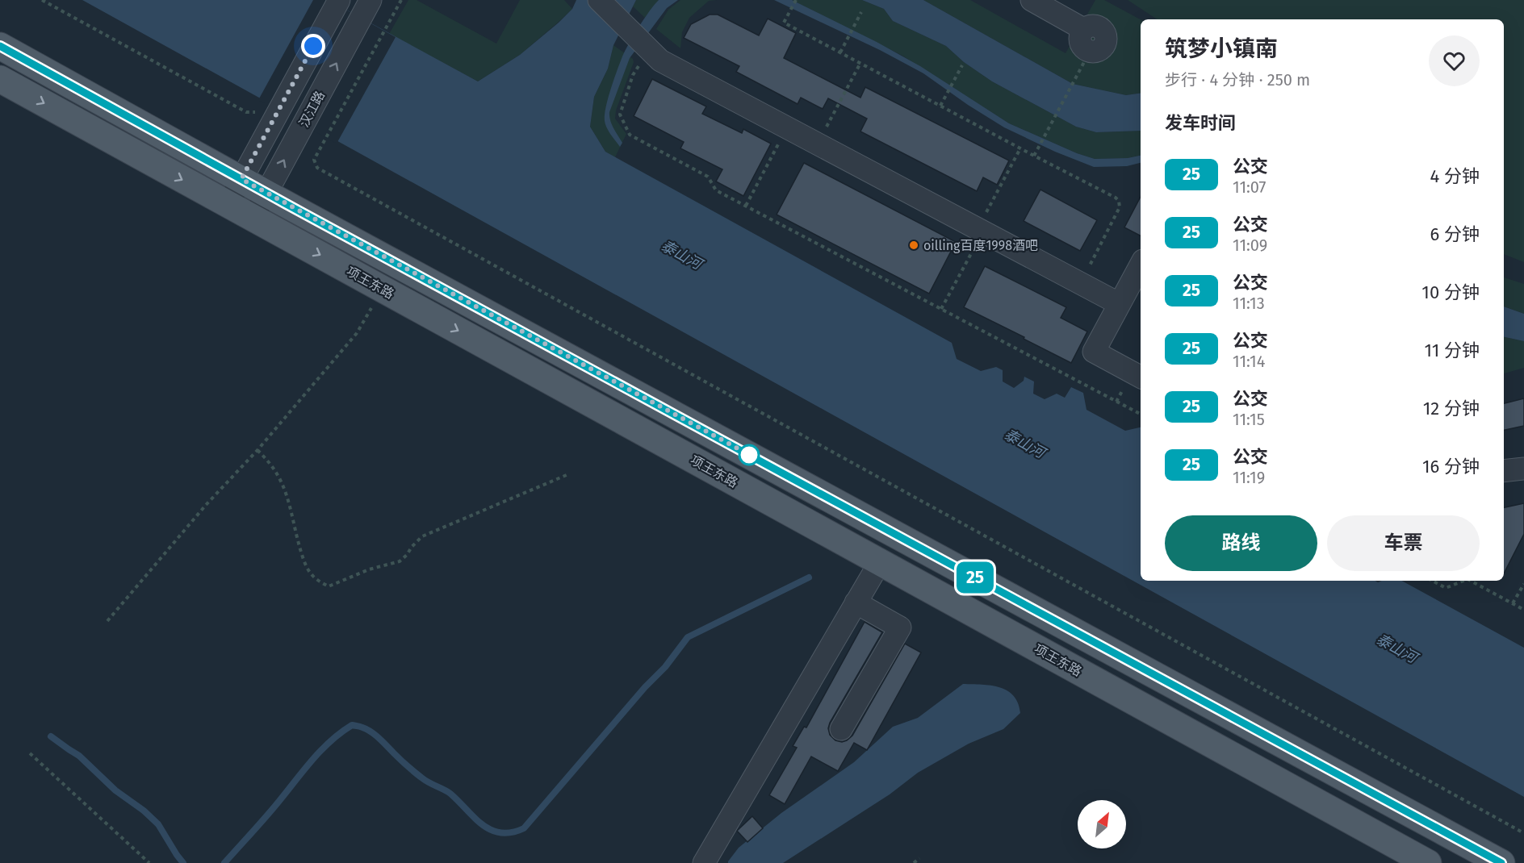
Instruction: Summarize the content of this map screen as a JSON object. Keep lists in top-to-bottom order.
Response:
{
  "streets": {
    "main road": ["项王东路"],
    "street": ["汉江路"]
  },
  "crossings": [
    ["汉江路", "项王东路"]
  ],
  "water": ["泰山河"],
  "places": ["oilling百度1998酒吧"],
  "lines": ["bus line 25"],
  "north": "top right",
  "page": {
    "on_map": "25",
    "heading": [
      ["筑梦小镇南", "步行 · 4 分钟 · 250 m"],
      "发车时间"
    ],
    "list": [
      {
        "mark": "25",
        "name": "公交",
        "note": "11:07",
        "value": "4 分钟"
      },
      {
        "mark": "25",
        "name": "公交",
        "note": "11:09",
        "value": "6 分钟"
      },
      {
        "mark": "25",
        "name": "公交",
        "note": "11:13",
        "value": "10 分钟"
      },
      {
        "mark": "25",
        "name": "公交",
        "note": "11:14",
        "value": "11 分钟"
      },
      {
        "mark": "25",
        "name": "公交",
        "note": "11:15",
        "value": "12 分钟"
      },
      {
        "mark": "25",
        "name": "公交",
        "note": "11:19",
        "value": "16 分钟"
      }
    ],
    "buttons": ["路线", "车票"]
  }
}
